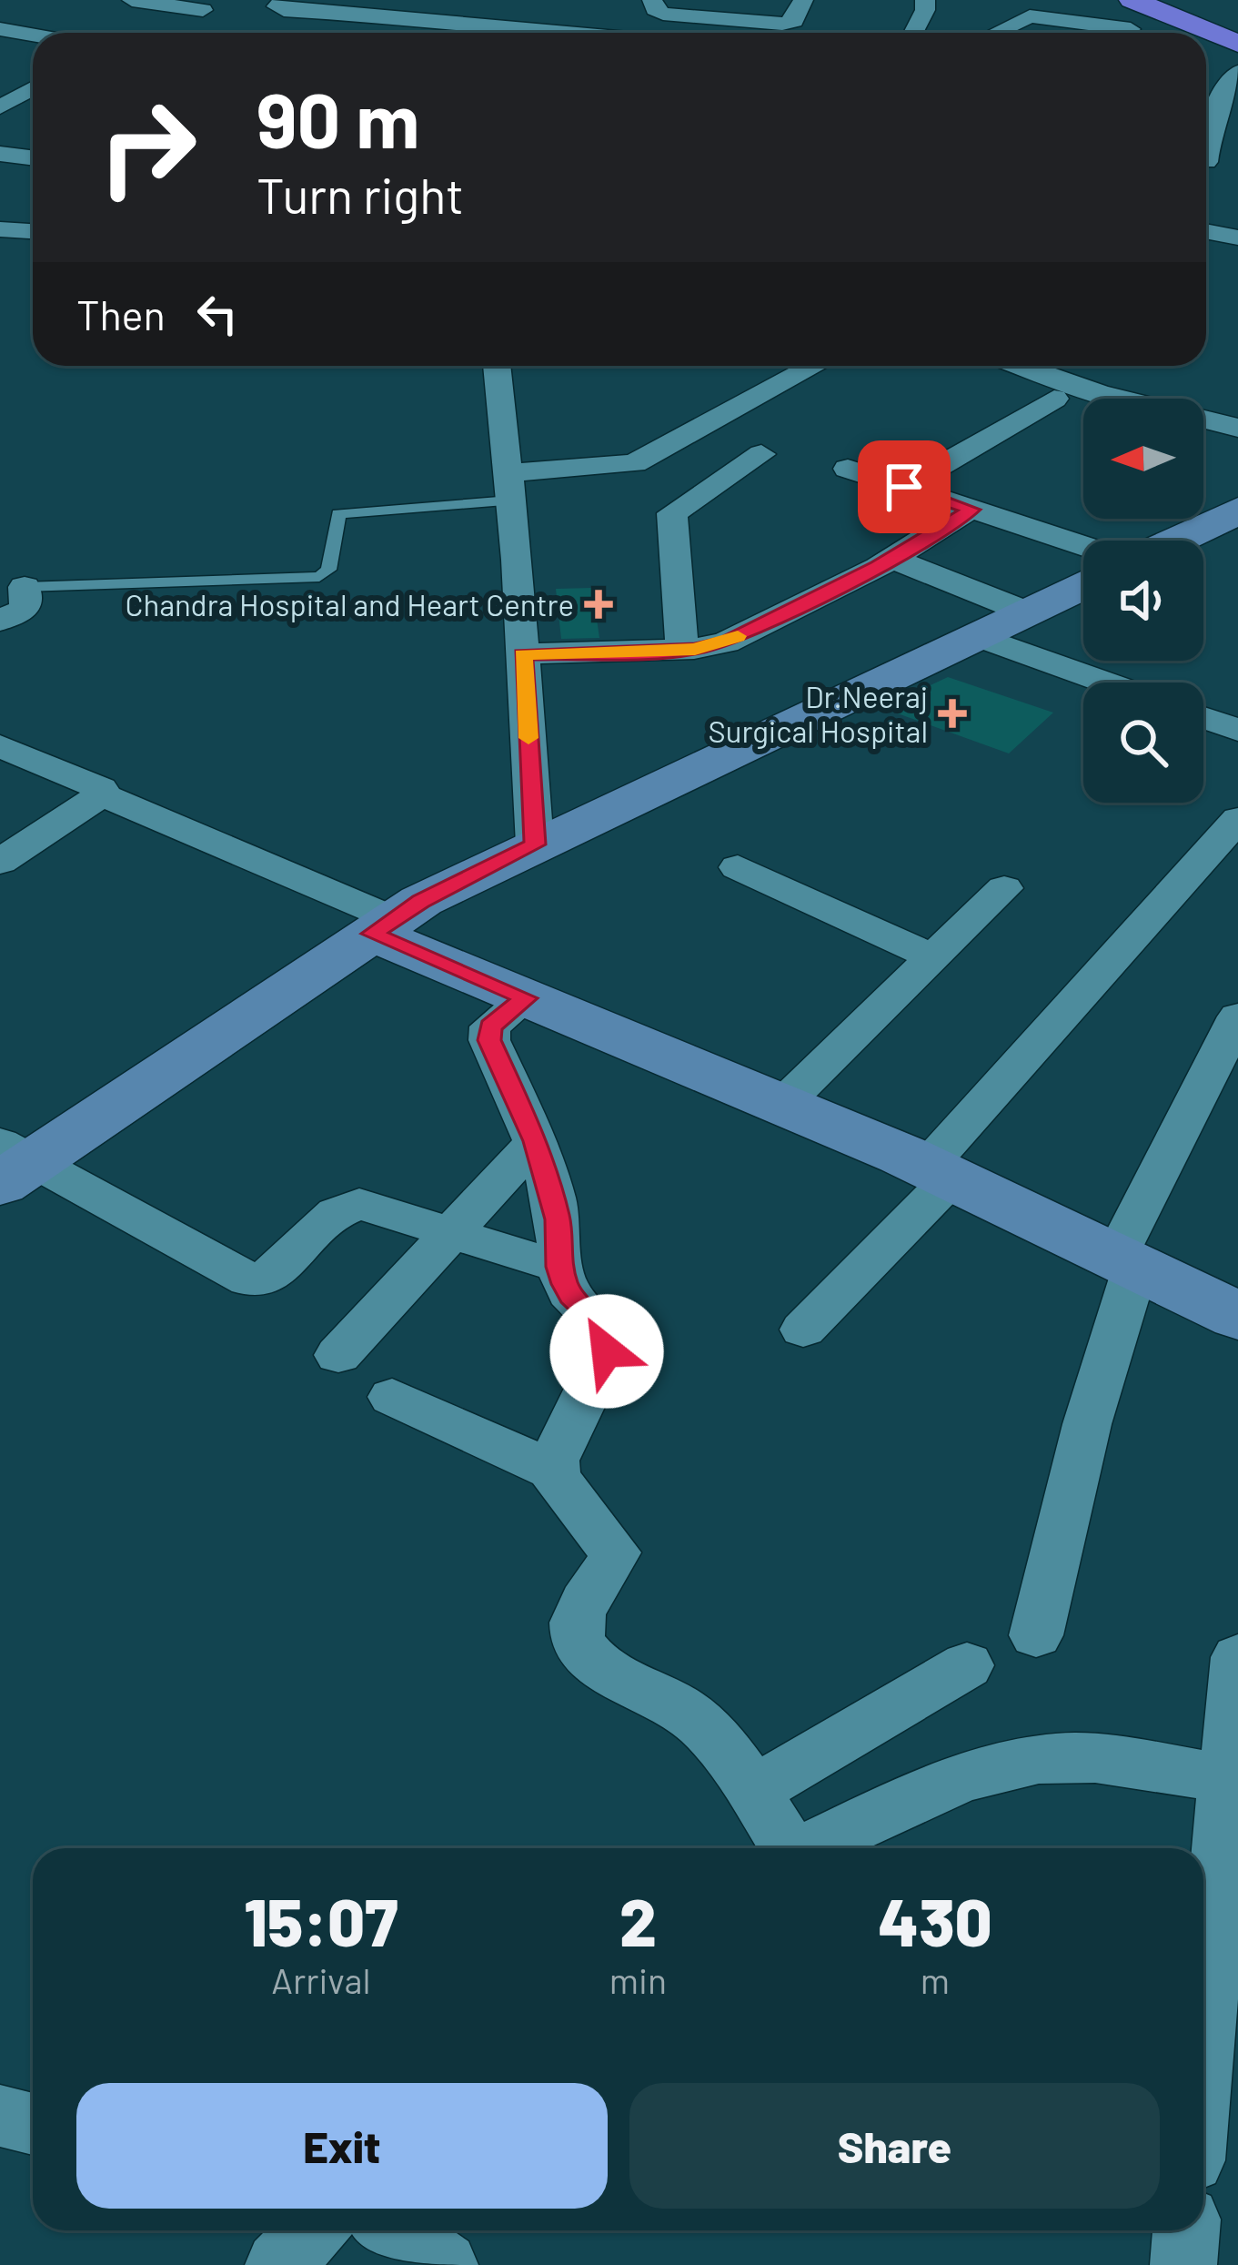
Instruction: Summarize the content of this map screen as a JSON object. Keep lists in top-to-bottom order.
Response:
{
  "places": {
    "health": ["Chandra Hospital and Heart Centre", "Dr.Neeraj Surgical Hospital"]
  },
  "north": "left",
  "page": {
    "turn": ["90 m", "Turn right"],
    "then": "Then",
    "eta": [
      "15:07",
      "Arrival",
      "2",
      "min",
      "430",
      "m"
    ],
    "buttons": ["Exit", "Share"]
  }
}
